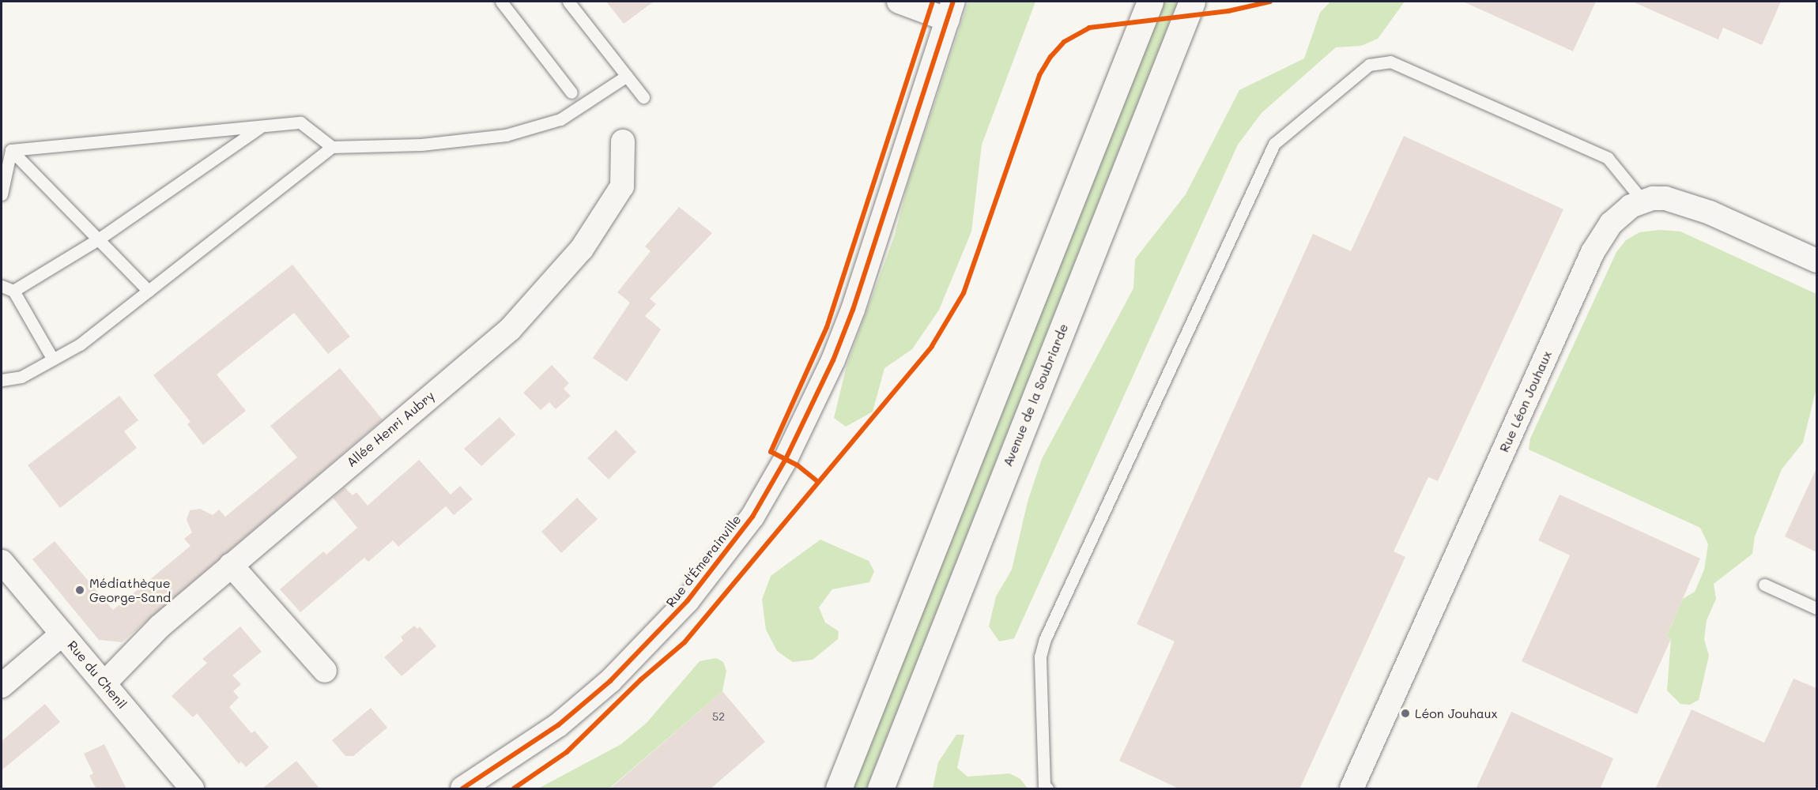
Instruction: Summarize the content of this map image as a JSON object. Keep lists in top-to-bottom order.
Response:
{
  "streets": {
    "street": [
      "Avenue de la Soubriarde",
      "Rue Léon Jouhaux",
      "Allée Henri Aubry",
      "Rue d'Émerainville",
      "Rue du Chenil"
    ]
  },
  "crossings": [
    ["Allée Henri Aubry", "Rue du Chenil"]
  ],
  "places": ["Médiathèque George-Sand", "Léon Jouhaux"],
  "house_numbers": ["52"]
}
